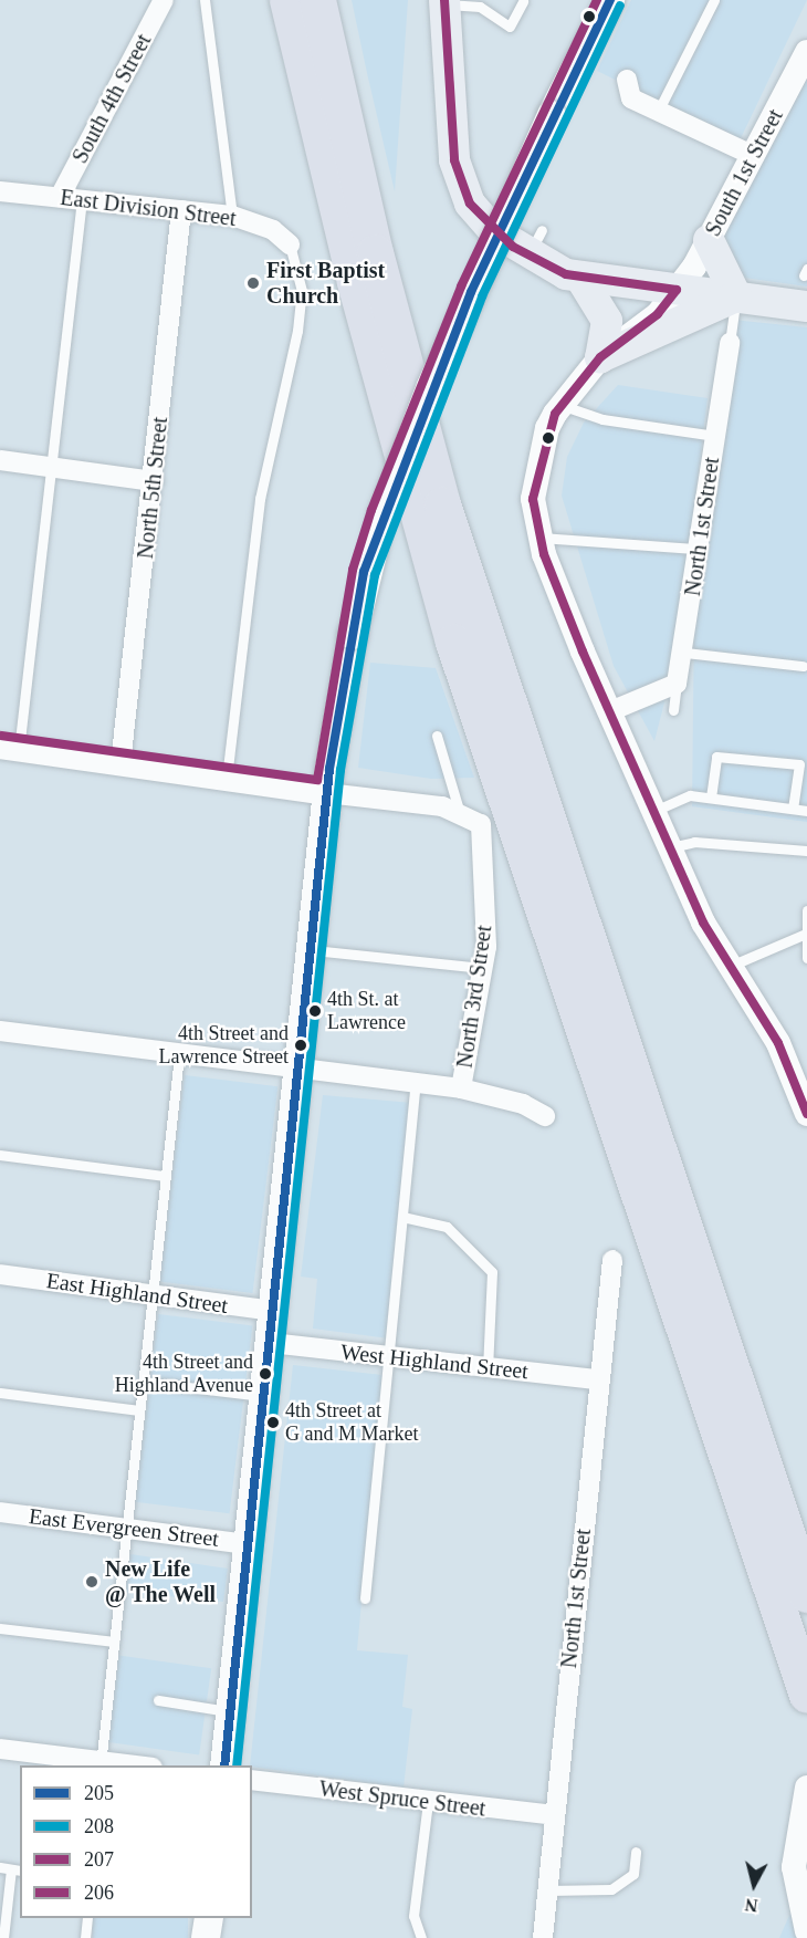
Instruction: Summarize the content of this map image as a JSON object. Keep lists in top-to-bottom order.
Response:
{
  "streets": {
    "street": [
      "South 4th Street",
      "South 1st Street",
      "East Division Street",
      "North 5th Street",
      "North 1st Street",
      "North 3rd Street",
      "East Highland Street",
      "West Highland Street",
      "East Evergreen Street",
      "West Spruce Street"
    ]
  },
  "crossings": [
    ["South 4th Street", "East Division Street"],
    ["East Division Street", "North 5th Street"],
    ["North 1st Street", "West Highland Street"],
    ["North 1st Street", "West Spruce Street"]
  ],
  "places": [
    "First Baptist Church",
    "4th St. at Lawrence",
    "4th Street and Lawrence Street",
    "4th Street and Highland Avenue",
    "4th Street at G and M Market",
    "New Life @ The Well"
  ],
  "lines": [
    "transit line 205",
    "transit line 207",
    "transit line 206",
    "transit line 208"
  ],
  "legend": [
    "205",
    "208",
    "207",
    "206"
  ],
  "north": "bottom"
}
